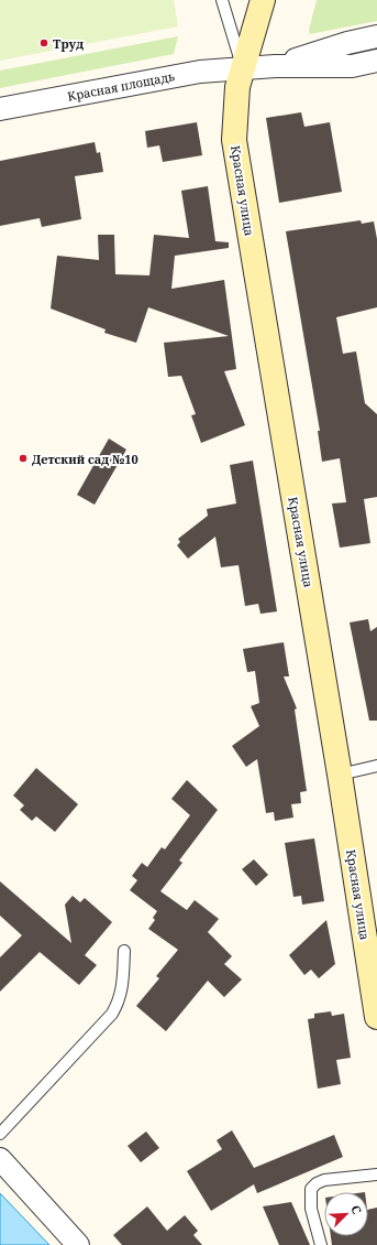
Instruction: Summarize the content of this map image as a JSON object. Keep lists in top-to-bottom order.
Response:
{
  "streets": {
    "main road": ["Красная улица"],
    "street": ["Красная площадь"]
  },
  "crossings": [
    ["Красная площадь", "Красная улица"]
  ],
  "places": ["Труд", "Детский сад №10"],
  "north": "top right"
}
